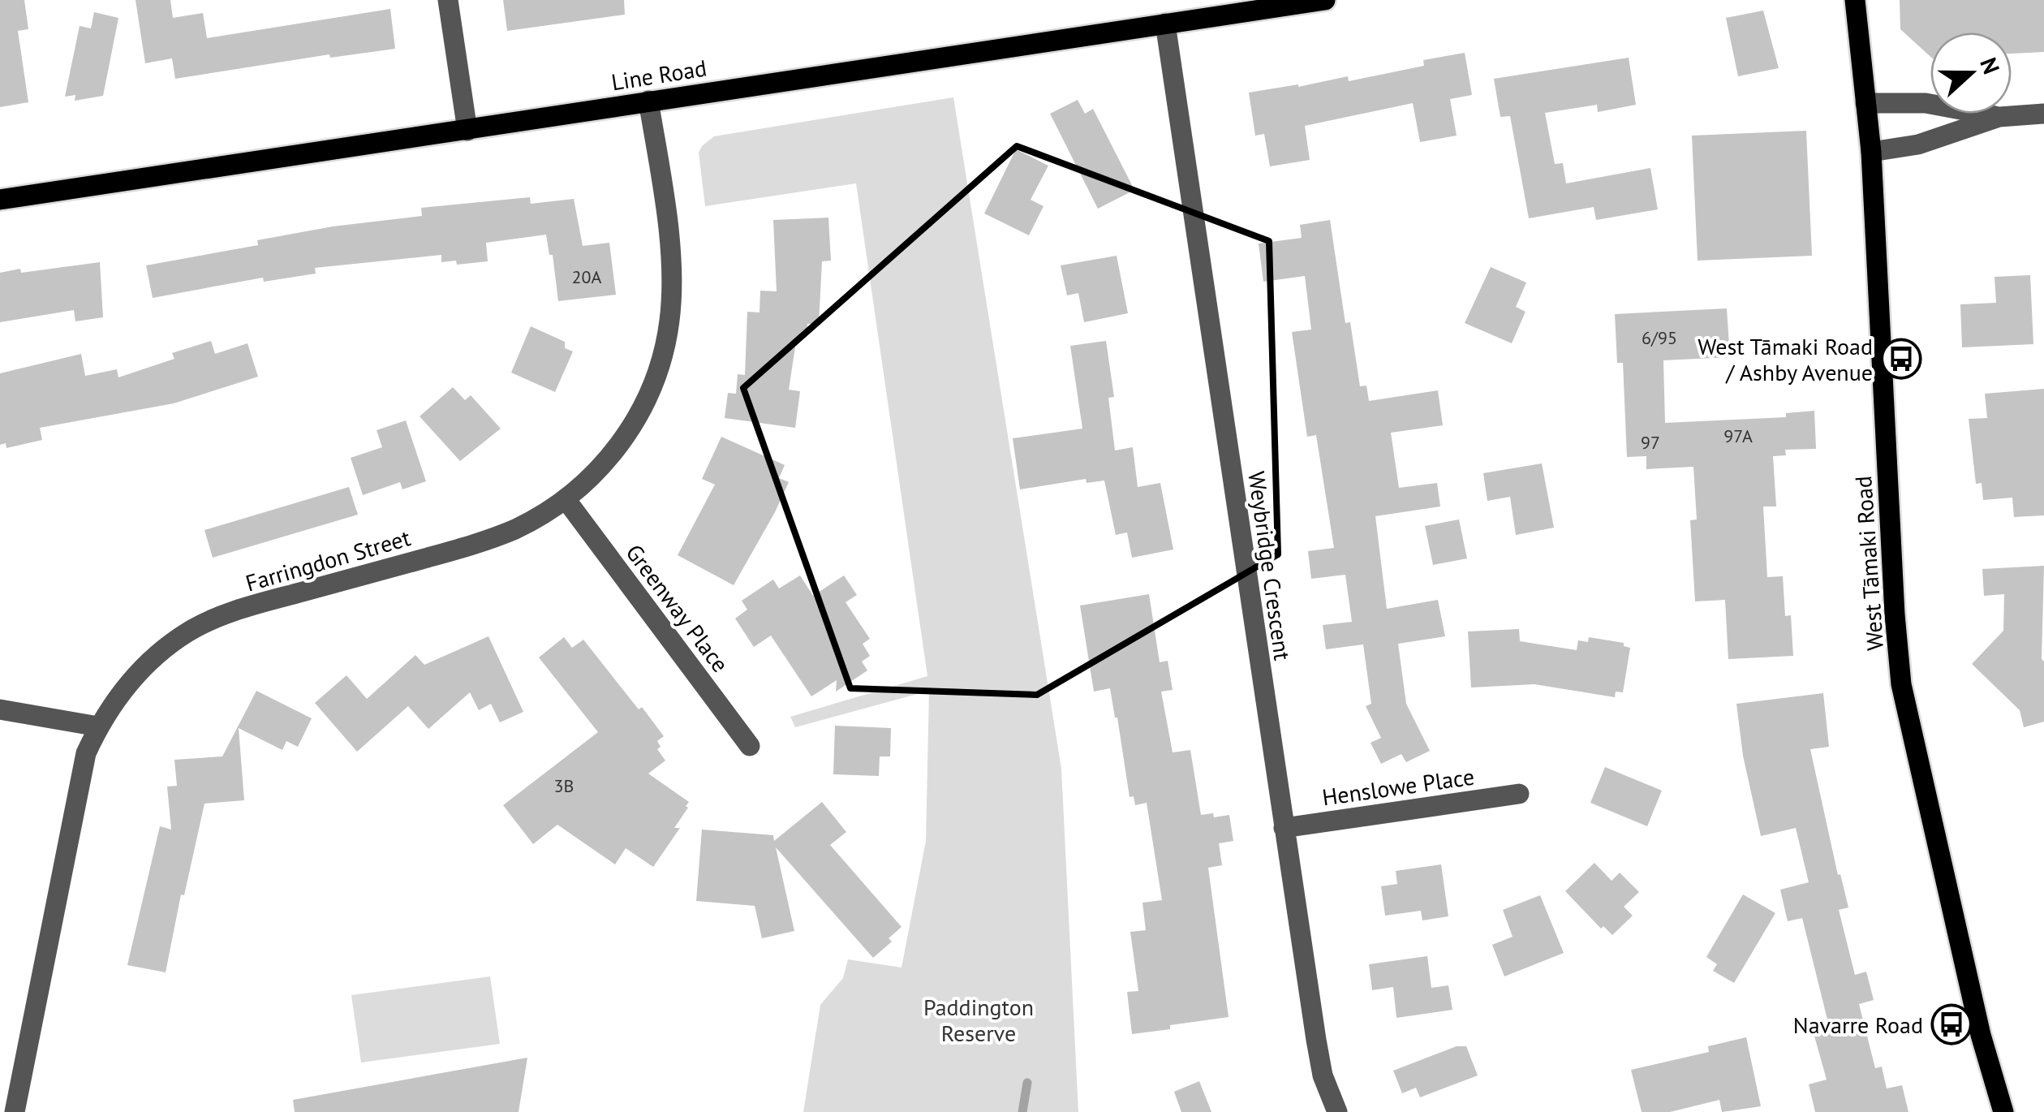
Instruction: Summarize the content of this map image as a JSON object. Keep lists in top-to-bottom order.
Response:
{
  "streets": {
    "main road": ["Line Road", "West Tāmaki Road"],
    "street": [
      "Farringdon Street",
      "Weybridge Crescent",
      "Greenway Place",
      "Henslowe Place"
    ]
  },
  "crossings": [
    ["Line Road", "Farringdon Street"],
    ["Line Road", "Weybridge Crescent"],
    ["Farringdon Street", "Greenway Place"],
    ["Weybridge Crescent", "Henslowe Place"]
  ],
  "parks": ["Paddington Reserve"],
  "places": {
    "bus stop": ["West Tāmaki Road / Ashby Avenue", "Navarre Road"]
  },
  "house_numbers": [
    "20A",
    "6/95",
    "97A",
    "97",
    "3B"
  ],
  "north": "right"
}
